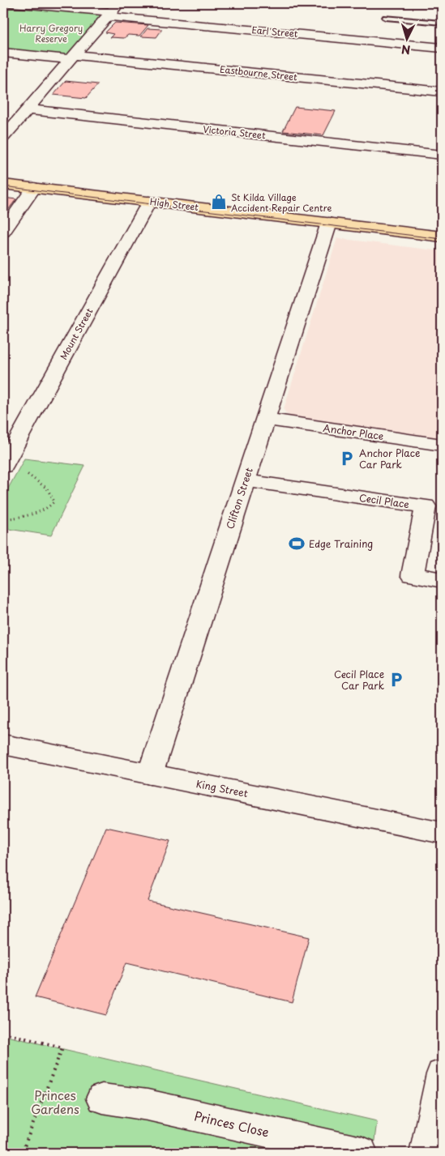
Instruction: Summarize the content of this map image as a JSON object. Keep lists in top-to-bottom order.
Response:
{
  "streets": {
    "main road": ["High Street"],
    "street": [
      "Earl Street",
      "Eastbourne Street",
      "Victoria Street",
      "Mount Street",
      "Anchor Place",
      "Clifton Street",
      "Cecil Place",
      "King Street",
      "Princes Close"
    ]
  },
  "crossings": [
    ["High Street", "Mount Street"],
    ["High Street", "Clifton Street"],
    ["Anchor Place", "Clifton Street"],
    ["Clifton Street", "Cecil Place"],
    ["Clifton Street", "King Street"]
  ],
  "parks": ["Harry Gregory Reserve", "Princes Gardens"],
  "places": {
    "shop": ["St Kilda Village Accident Repair Centre"],
    "parking": ["Anchor Place Car Park", "Cecil Place Car Park"],
    "sports": ["Edge Training"]
  },
  "north": "bottom"
}
